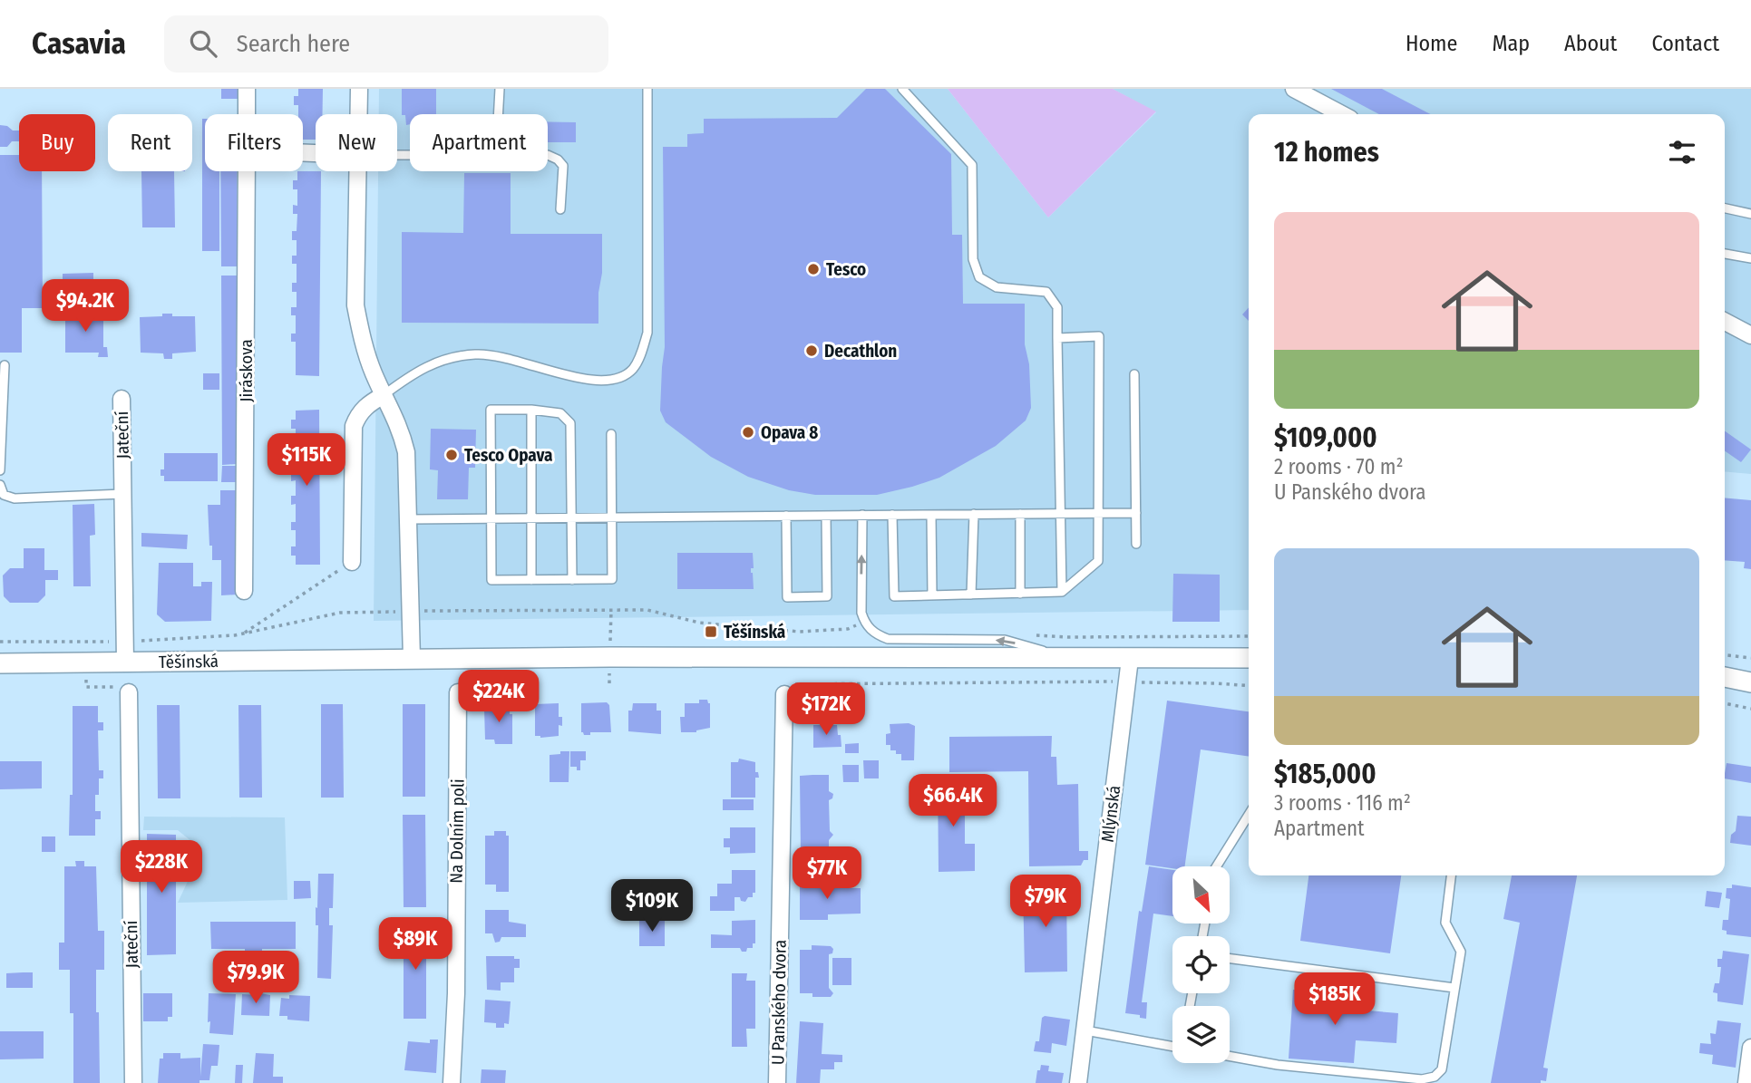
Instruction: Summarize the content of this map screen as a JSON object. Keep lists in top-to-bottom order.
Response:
{
  "streets": {
    "street": [
      "Jiráskova",
      "Jateční",
      "Těšínská",
      "Mlýnská",
      "Na Dolním poli",
      "U Panského dvora"
    ]
  },
  "crossings": [
    ["Jateční", "Těšínská"],
    ["Těšínská", "Mlýnská"]
  ],
  "places": {
    "other": [
      "Tesco",
      "Decathlon",
      "Opava 8",
      "Tesco Opava"
    ],
    "transit": ["Těšínská"]
  },
  "north": "bottom right",
  "page": {
    "header": "Casavia",
    "search": "Search here",
    "nav": [
      "Home",
      "Map",
      "About",
      "Contact"
    ],
    "chip": [
      "Buy",
      "Rent",
      "Filters",
      "New",
      "Apartment"
    ],
    "heading": "12 homes",
    "list": [
      {
        "name": "$109,000",
        "note": "2 rooms · 70 m² · U Panského dvora"
      },
      {
        "name": "$185,000",
        "note": "3 rooms · 116 m² · Apartment"
      }
    ],
    "price": [
      "$94.2K",
      "$115K",
      "$224K",
      "$172K",
      "$66.4K",
      "$228K",
      "$77K",
      "$79K",
      "$109K",
      "$89K",
      "$79.9K",
      "$185K"
    ]
  }
}
